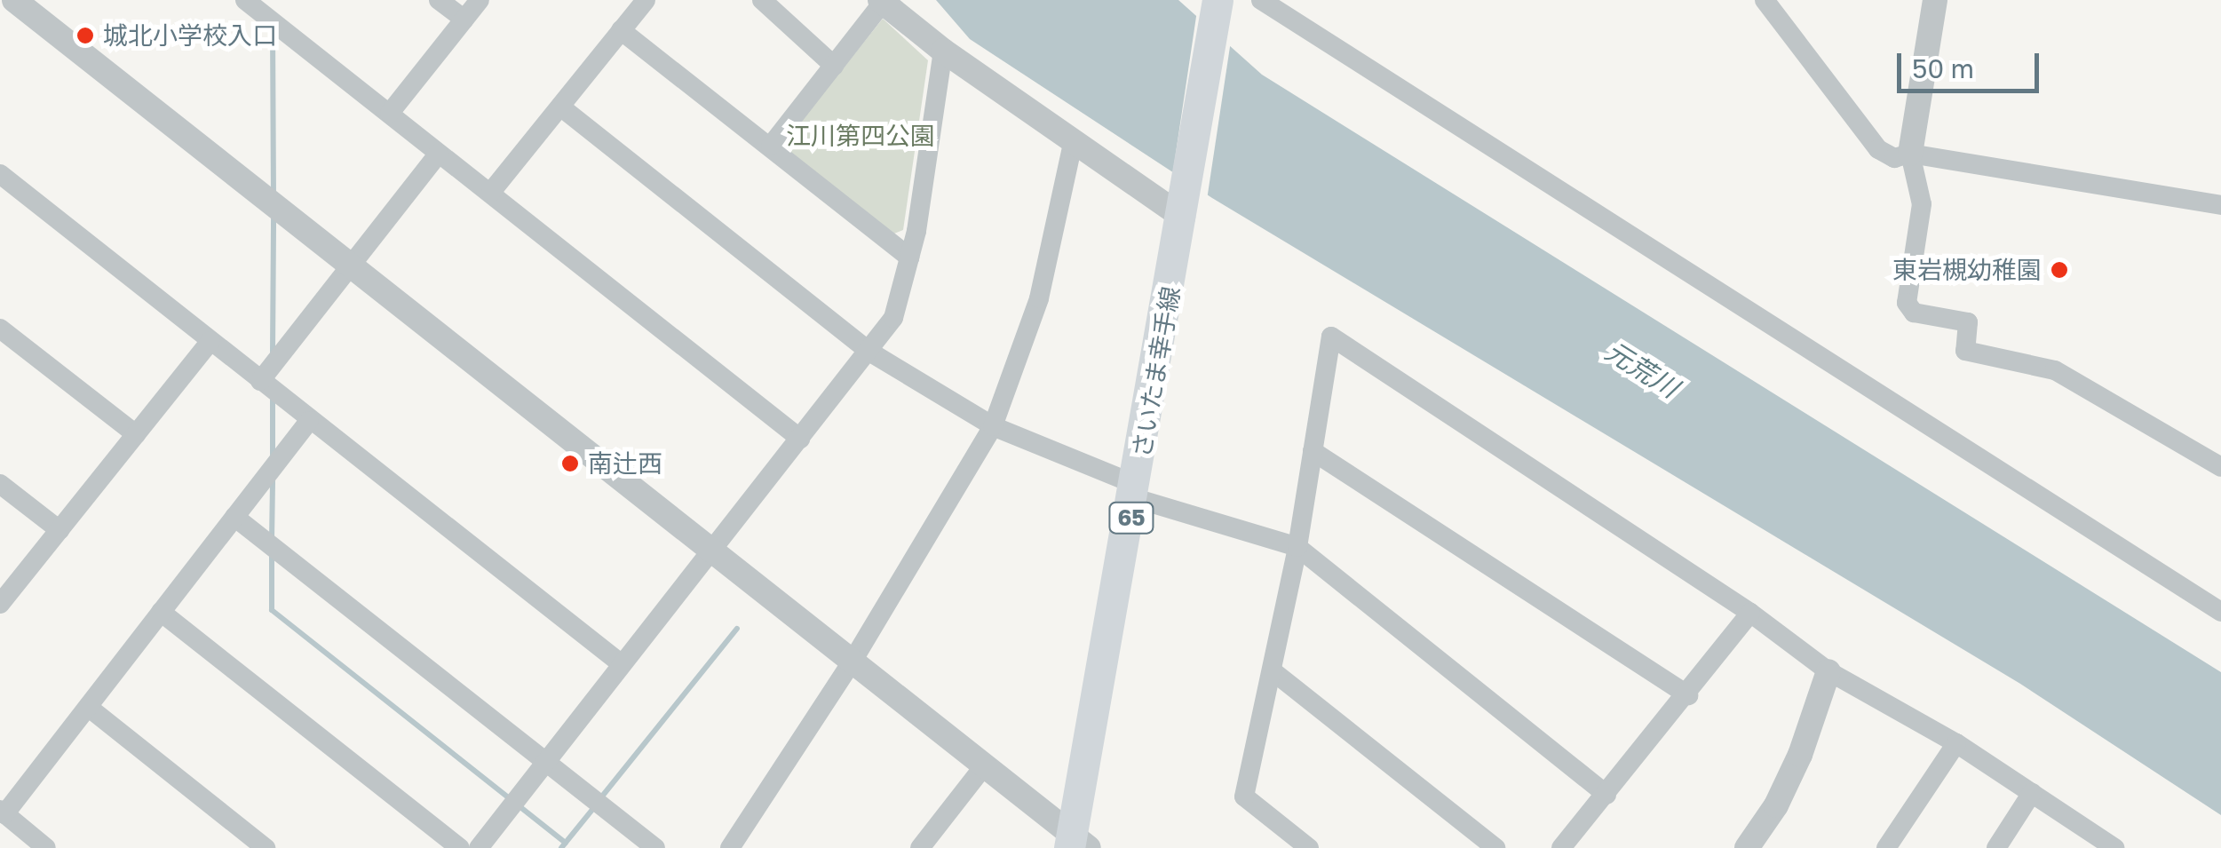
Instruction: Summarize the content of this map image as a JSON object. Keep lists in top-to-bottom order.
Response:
{
  "streets": {
    "main road": ["さいたま幸手線", "65"]
  },
  "water": ["元荒川"],
  "parks": ["江川第四公園"],
  "places": ["城北小学校入口", "東岩槻幼稚園", "南辻西"],
  "scale_bar": "50 m"
}
